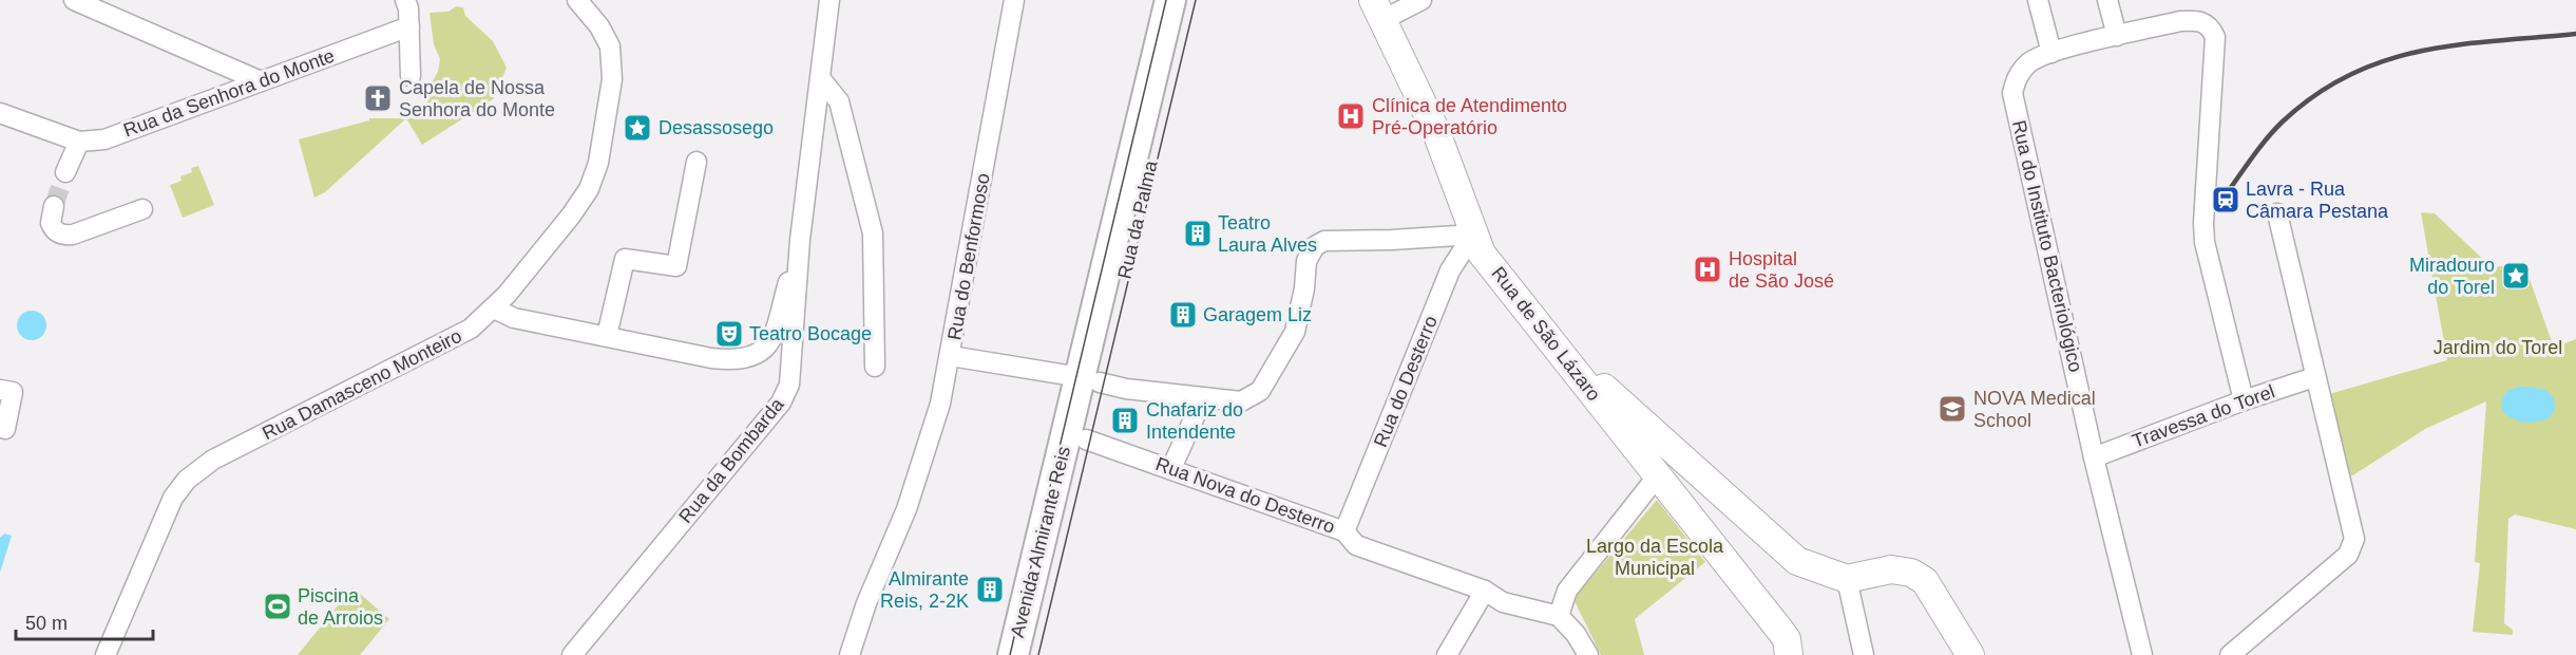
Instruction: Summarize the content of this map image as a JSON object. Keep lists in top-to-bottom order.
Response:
{
  "streets": {
    "main road": ["Rua da Palma", "Avenida Almirante Reis"],
    "street": [
      "Rua da Senhora do Monte",
      "Rua do Instituto Bacteriológico",
      "Rua do Benformoso",
      "Rua de São Lázaro",
      "Rua do Desterro",
      "Rua Damasceno Monteiro",
      "Travessa do Torel",
      "Rua da Bombarda",
      "Rua Nova do Desterro"
    ]
  },
  "crossings": [
    ["Rua da Palma", "Rua Nova do Desterro"],
    ["Rua da Palma", "Avenida Almirante Reis"],
    ["Rua do Instituto Bacteriológico", "Travessa do Torel"],
    ["Rua de São Lázaro", "Rua do Desterro"],
    ["Rua do Desterro", "Rua Nova do Desterro"],
    ["Rua Nova do Desterro", "Avenida Almirante Reis"]
  ],
  "parks": ["Jardim do Torel", "Largo da Escola Municipal"],
  "places": {
    "church": ["Capela de Nossa Senhora do Monte"],
    "hospital": ["Clínica de Atendimento Pré-Operatório", "Hospital de São José"],
    "place": ["Desassosego", "Miradouro do Torel"],
    "station": ["Lavra - Rua Câmara Pestana"],
    "building": [
      "Teatro Laura Alves",
      "Garagem Liz",
      "Chafariz do Intendente",
      "Almirante Reis, 2-2K"
    ],
    "theatre": ["Teatro Bocage"],
    "school or university": ["NOVA Medical School"],
    "sports": ["Piscina de Arroios"]
  },
  "scale_bar": "50 m"
}
